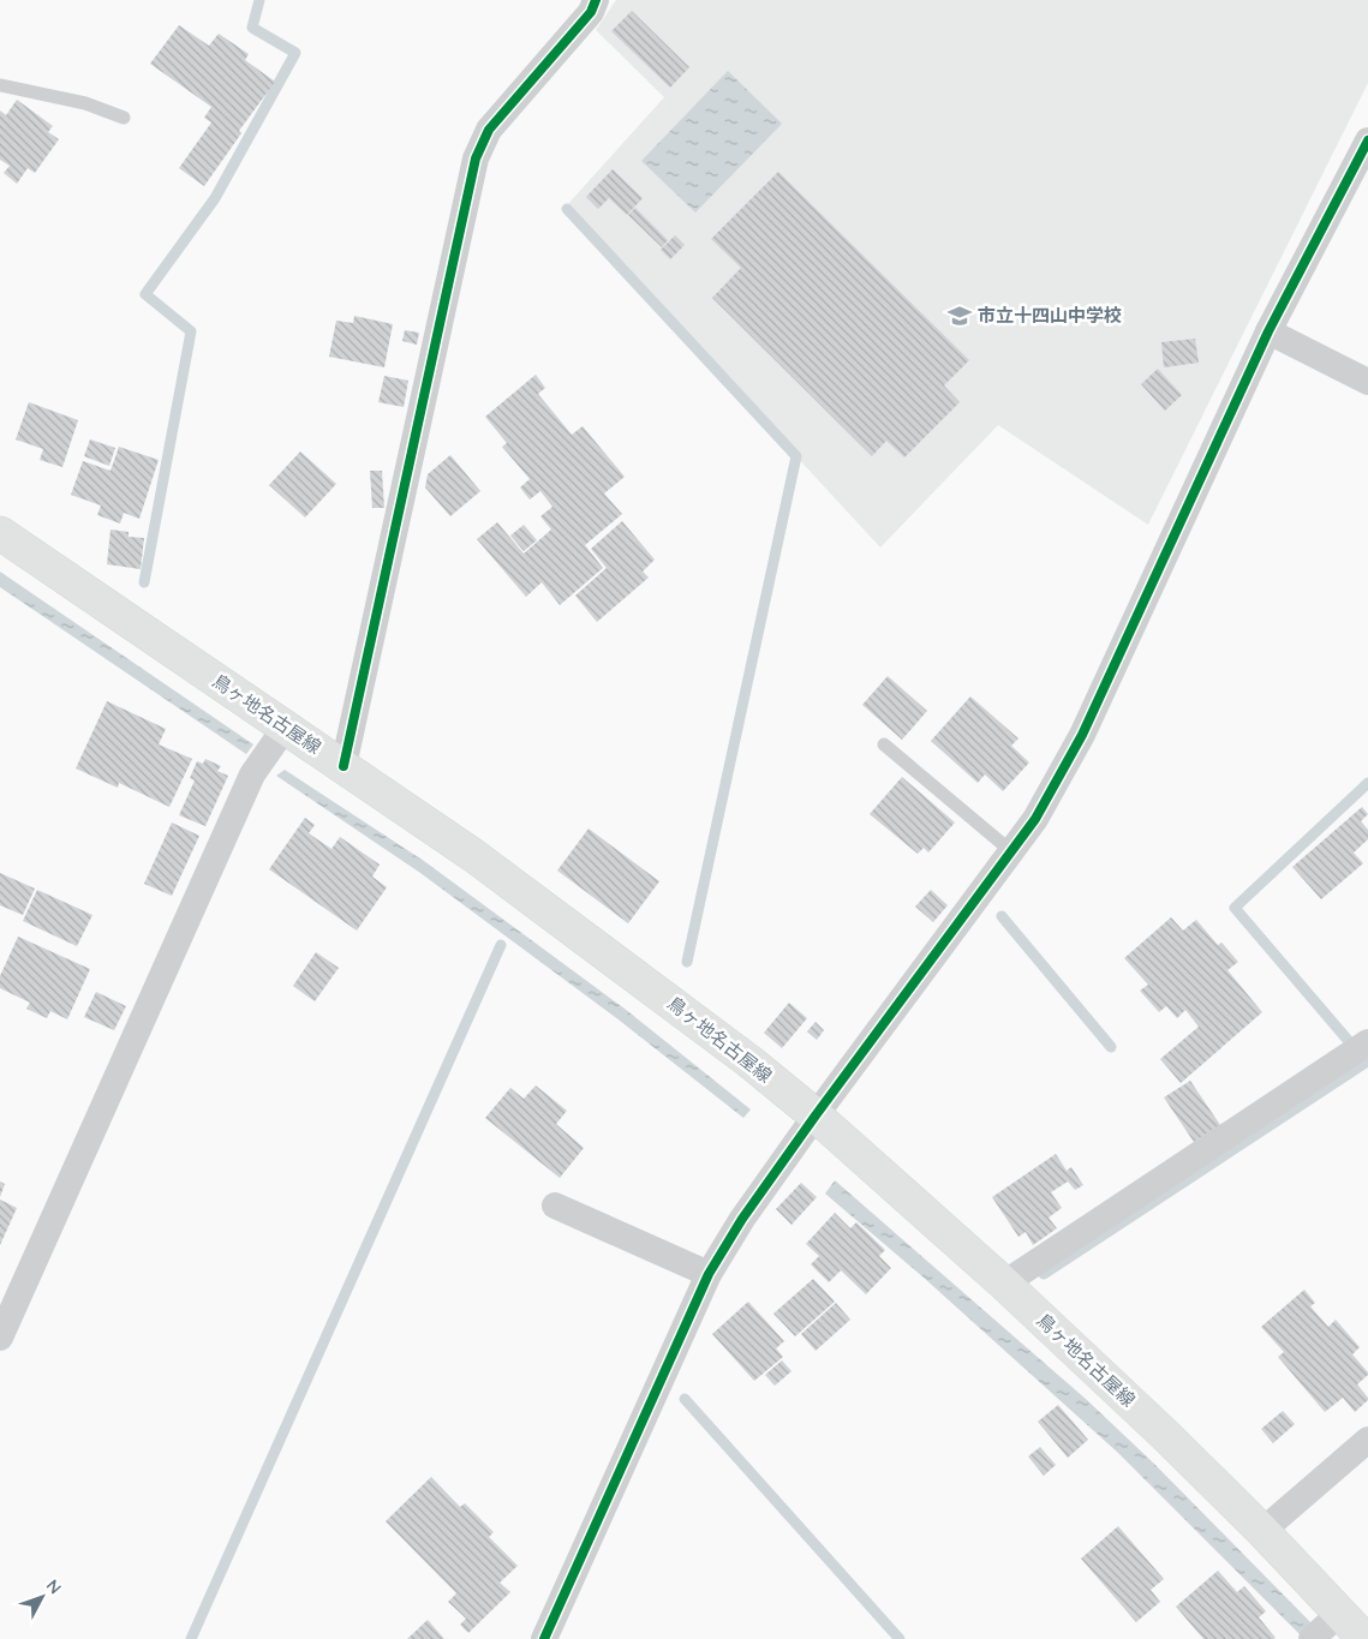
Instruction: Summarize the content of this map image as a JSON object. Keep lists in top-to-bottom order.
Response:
{
  "streets": {
    "main road": ["鳥ヶ地名古屋線"]
  },
  "places": {
    "school or university": ["市立十四山中学校"]
  },
  "north": "top right"
}
